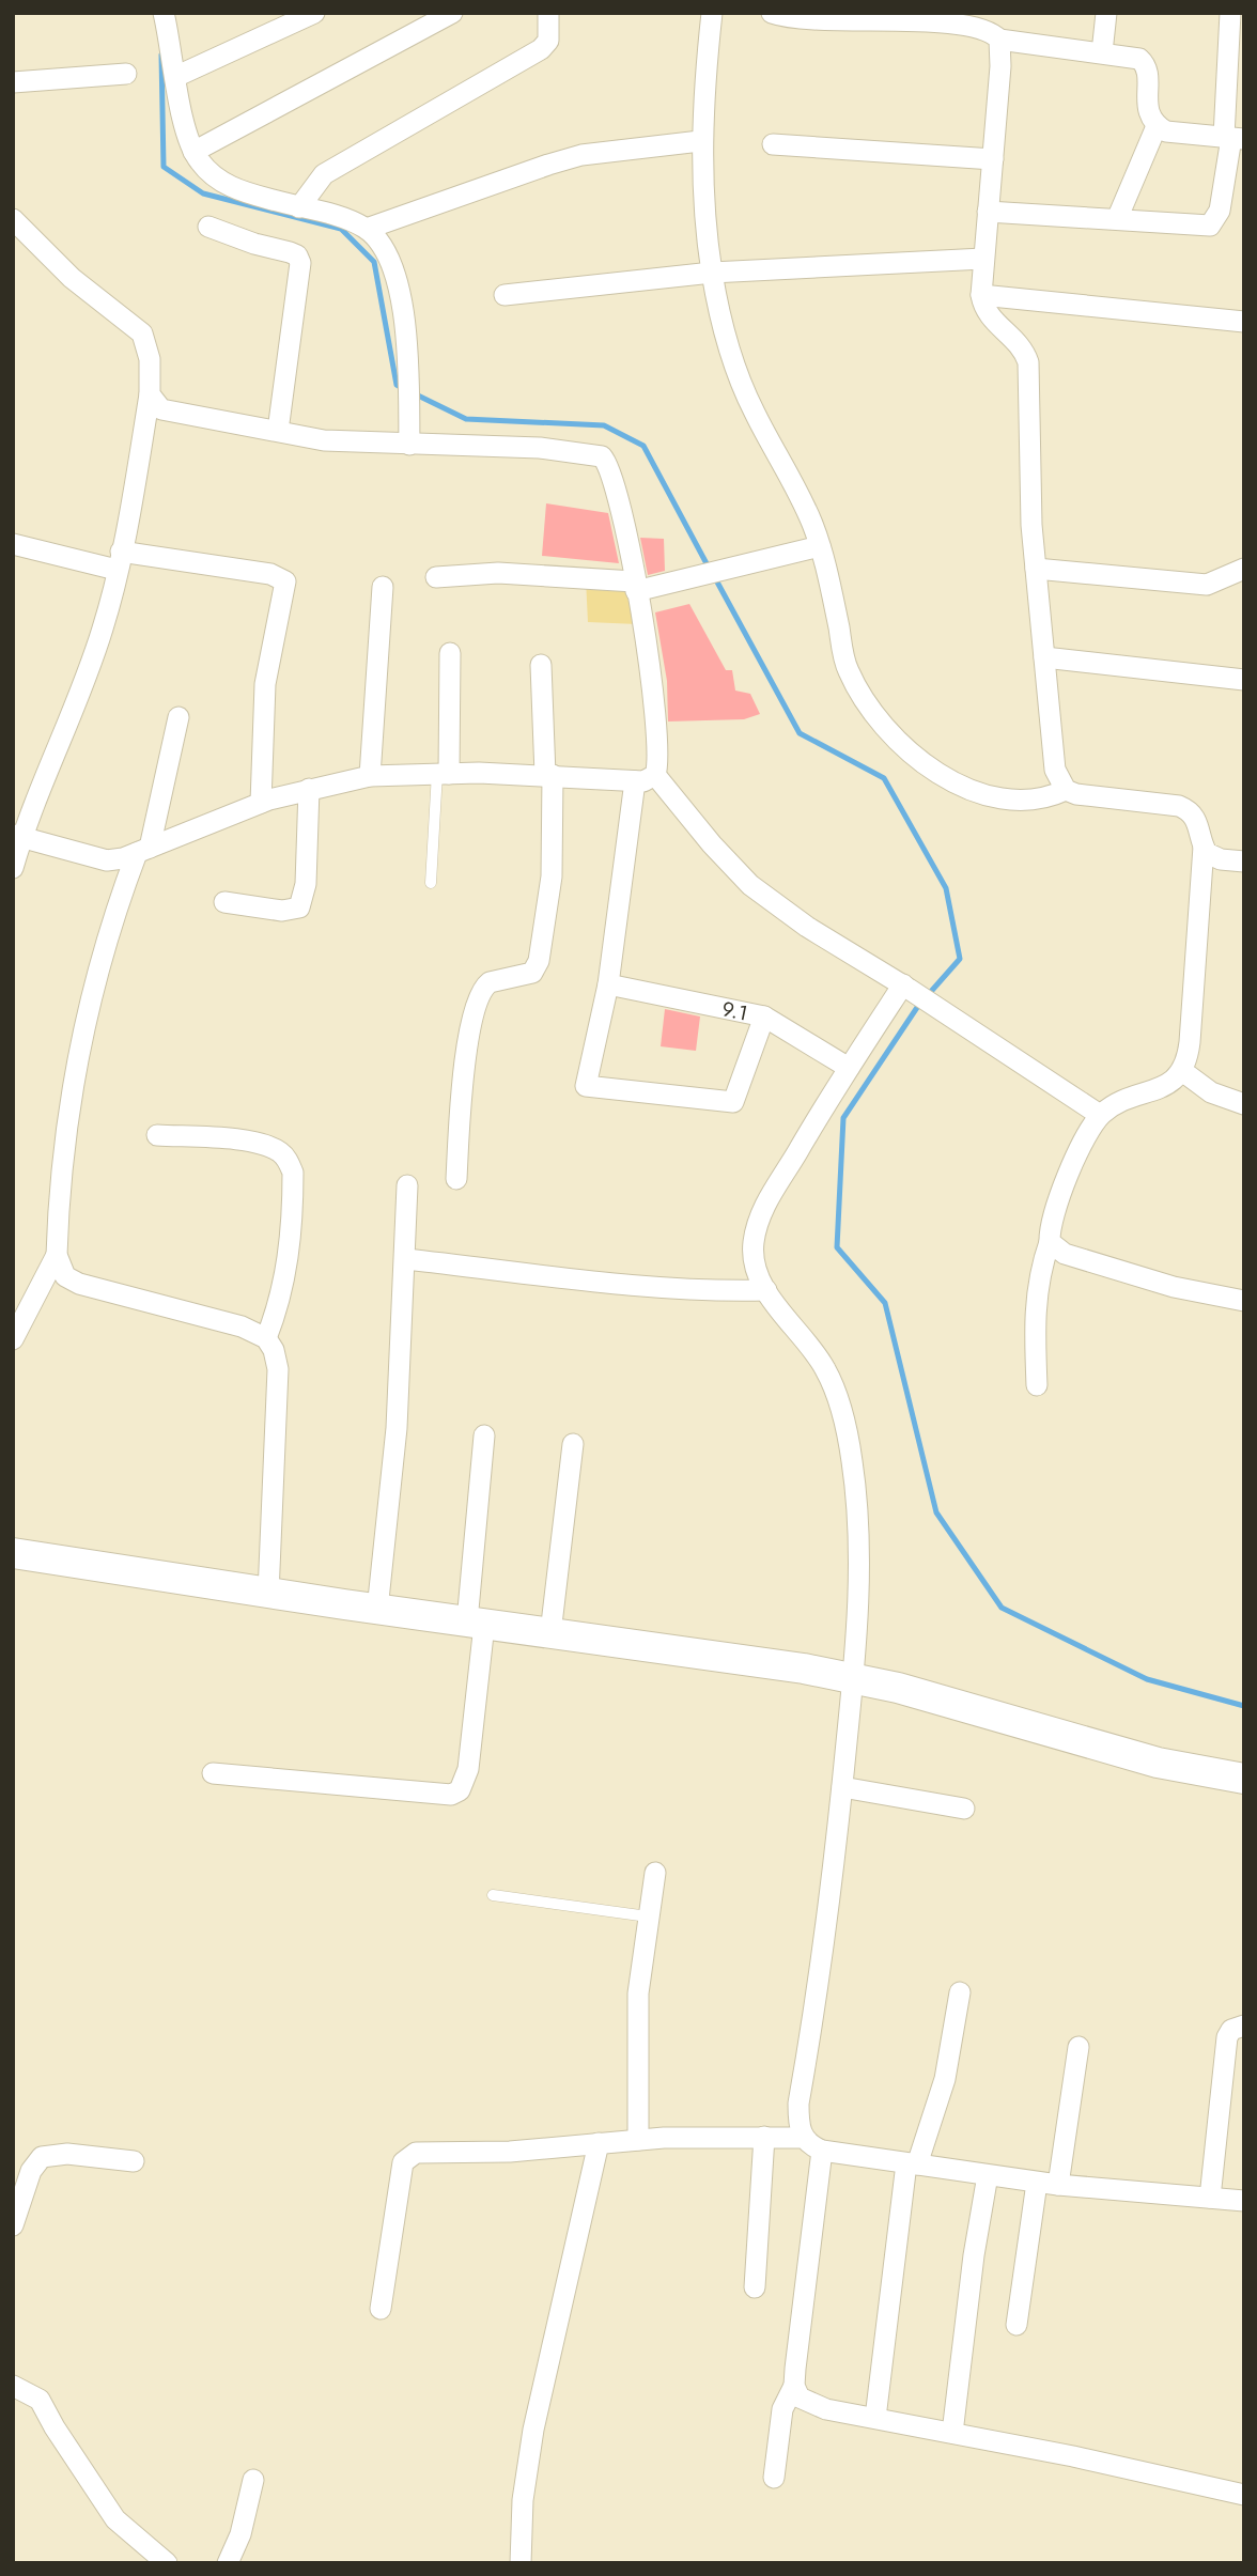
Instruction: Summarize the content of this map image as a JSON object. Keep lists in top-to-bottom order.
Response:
{
  "streets": {
    "street": ["9.1"]
  }
}
